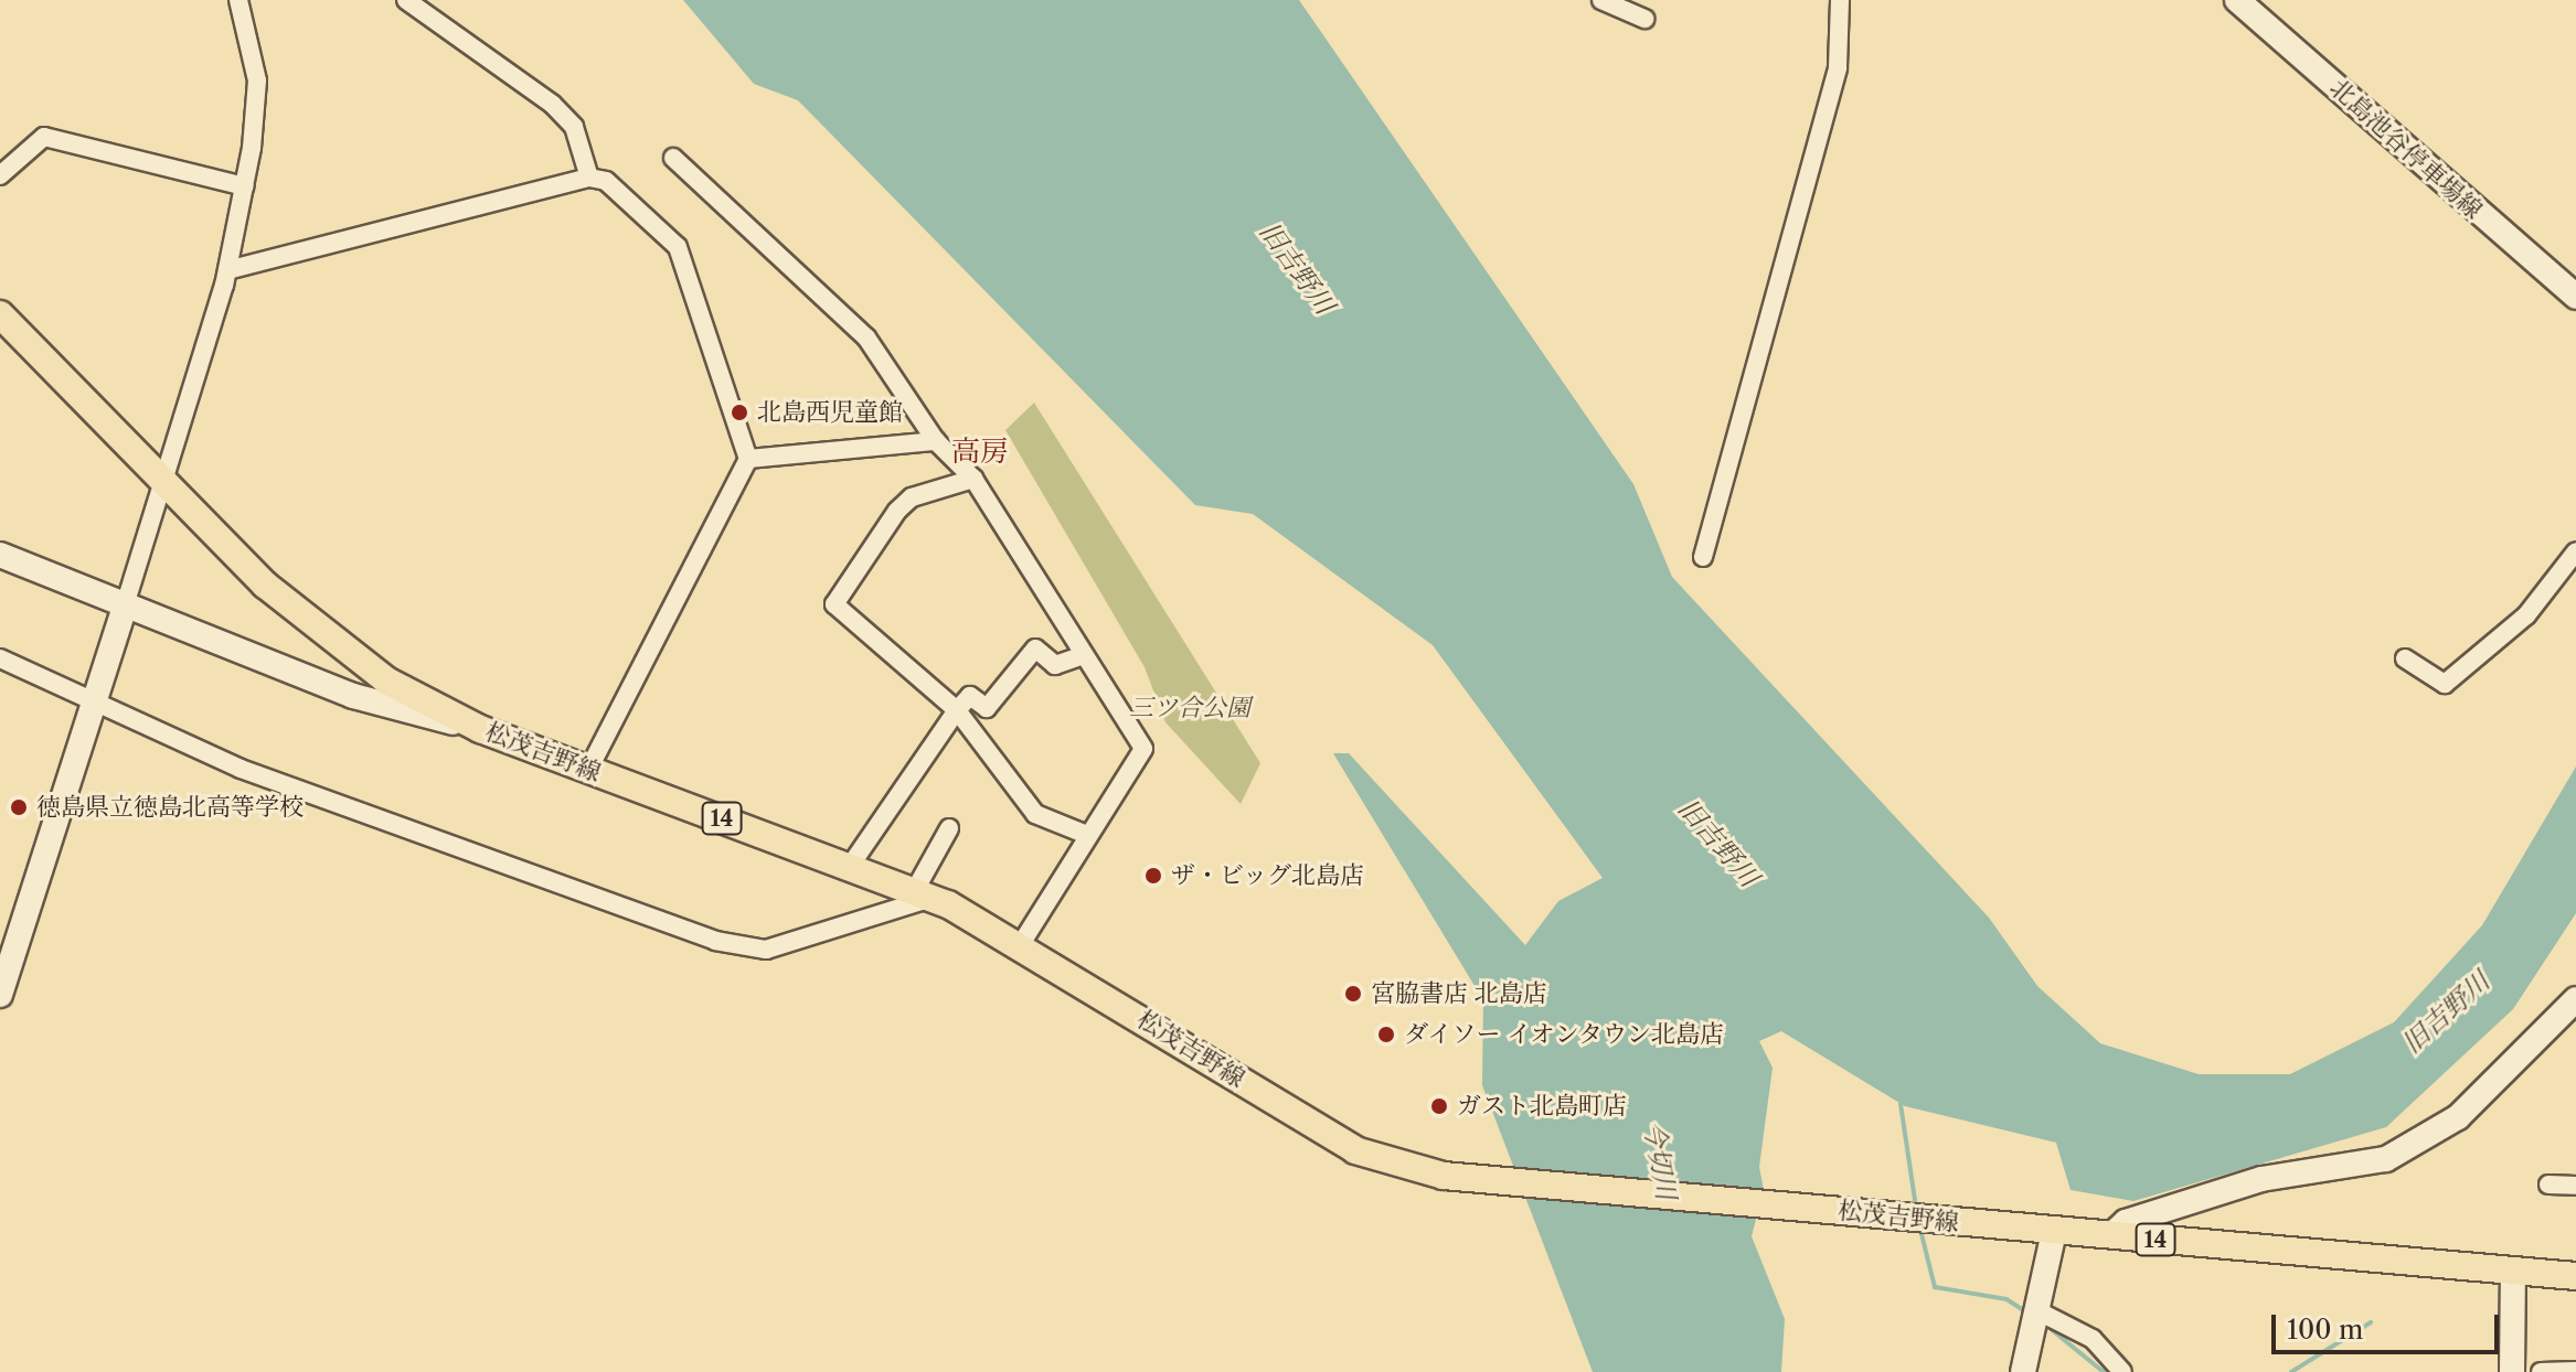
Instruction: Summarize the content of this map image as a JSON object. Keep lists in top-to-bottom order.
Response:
{
  "streets": {
    "main road": ["北島池谷停車場線", "松茂吉野線", "14"]
  },
  "districts": ["高房"],
  "water": ["旧吉野川", "今切川"],
  "parks": ["三ツ合公園"],
  "places": [
    "北島西児童館",
    "徳島県立徳島北高等学校",
    "ザ・ビッグ北島店",
    "宮脇書店 北島店",
    "ダイソー イオンタウン北島店",
    "ガスト北島町店"
  ],
  "scale_bar": "100 m"
}
